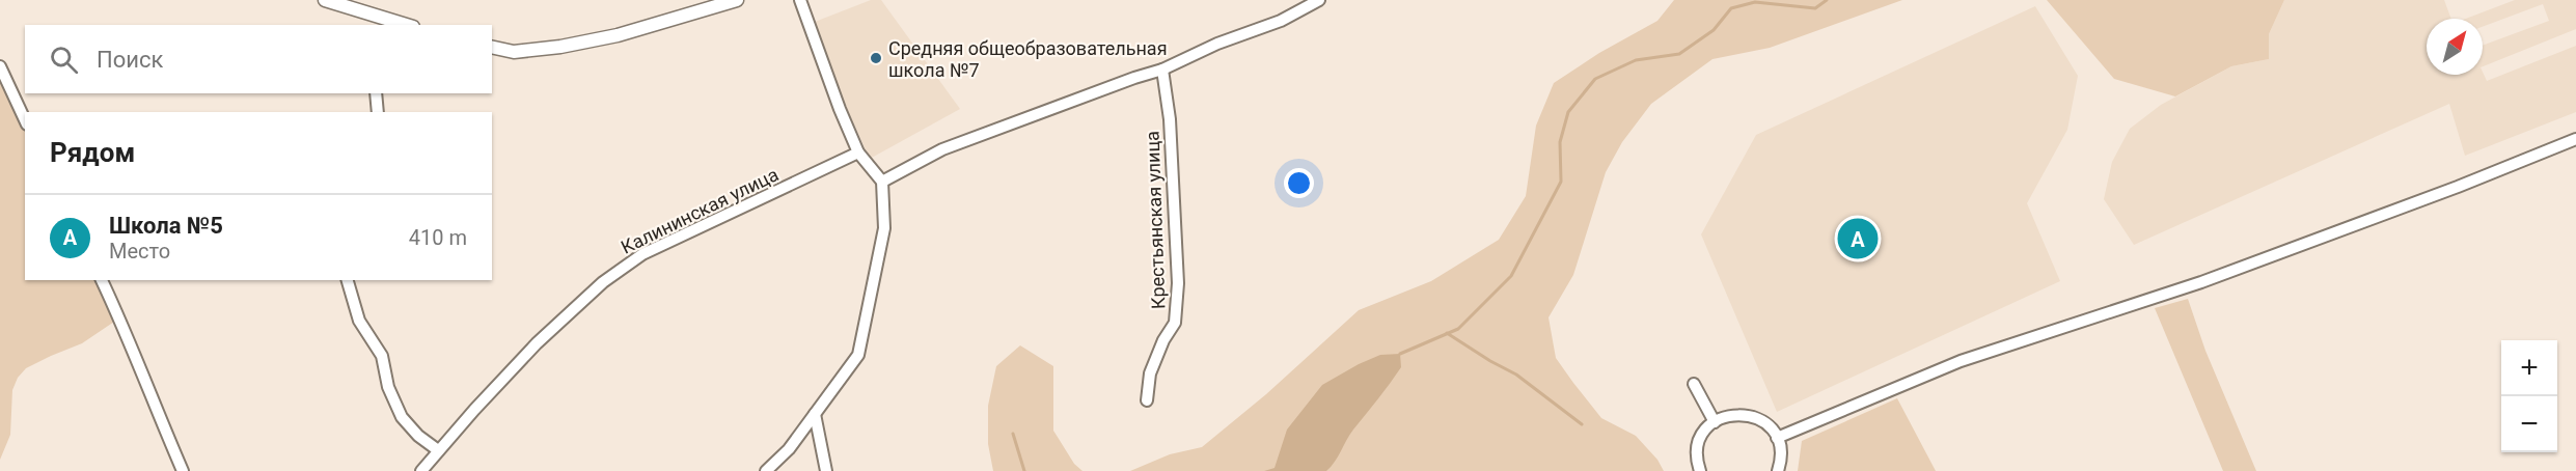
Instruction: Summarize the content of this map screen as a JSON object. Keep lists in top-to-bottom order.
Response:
{
  "streets": {
    "street": ["Калининская улица", "Крестьянская улица"]
  },
  "places": ["Средняя общеобразовательная школа №7"],
  "north": "top right",
  "page": {
    "search": "Поиск",
    "heading": "Рядом",
    "list": [
      {
        "mark": "A",
        "name": "Школа №5",
        "note": "Место",
        "value": "410 m"
      }
    ],
    "pins": "A",
    "map_buttons": ["+", "−"]
  }
}
